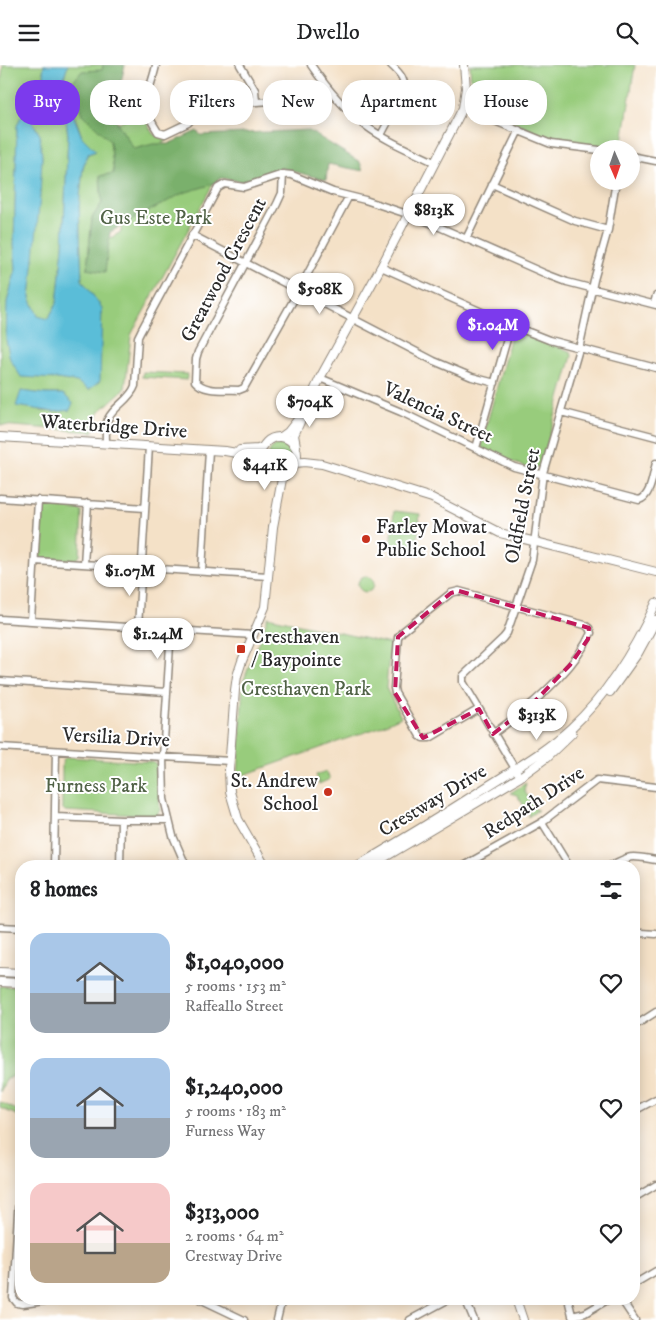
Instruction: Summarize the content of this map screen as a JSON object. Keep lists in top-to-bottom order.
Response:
{
  "streets": {
    "street": [
      "Greatwood Crescent",
      "Valencia Street",
      "Waterbridge Drive",
      "Oldfield Street",
      "Versilia Drive",
      "Crestway Drive",
      "Redpath Drive"
    ]
  },
  "crossings": [
    ["Valencia Street", "Oldfield Street"],
    ["Oldfield Street", "Crestway Drive"]
  ],
  "parks": ["Gus Este Park", "Cresthaven Park", "Furness Park"],
  "places": {
    "other": ["Farley Mowat Public School", "St. Andrew School"],
    "transit": ["Cresthaven / Baypointe"]
  },
  "north": "bottom",
  "page": {
    "header": "Dwello",
    "chip": [
      "Buy",
      "Rent",
      "Filters",
      "New",
      "Apartment",
      "House"
    ],
    "price": [
      "$813K",
      "$508K",
      "$1.04M",
      "$704K",
      "$441K",
      "$1.07M",
      "$1.24M",
      "$313K"
    ],
    "heading": "8 homes",
    "list": [
      {
        "name": "$1,040,000",
        "note": "5 rooms · 153 m² · Raffeallo Street"
      },
      {
        "name": "$1,240,000",
        "note": "5 rooms · 183 m² · Furness Way"
      },
      {
        "name": "$313,000",
        "note": "2 rooms · 64 m² · Crestway Drive"
      }
    ]
  }
}
